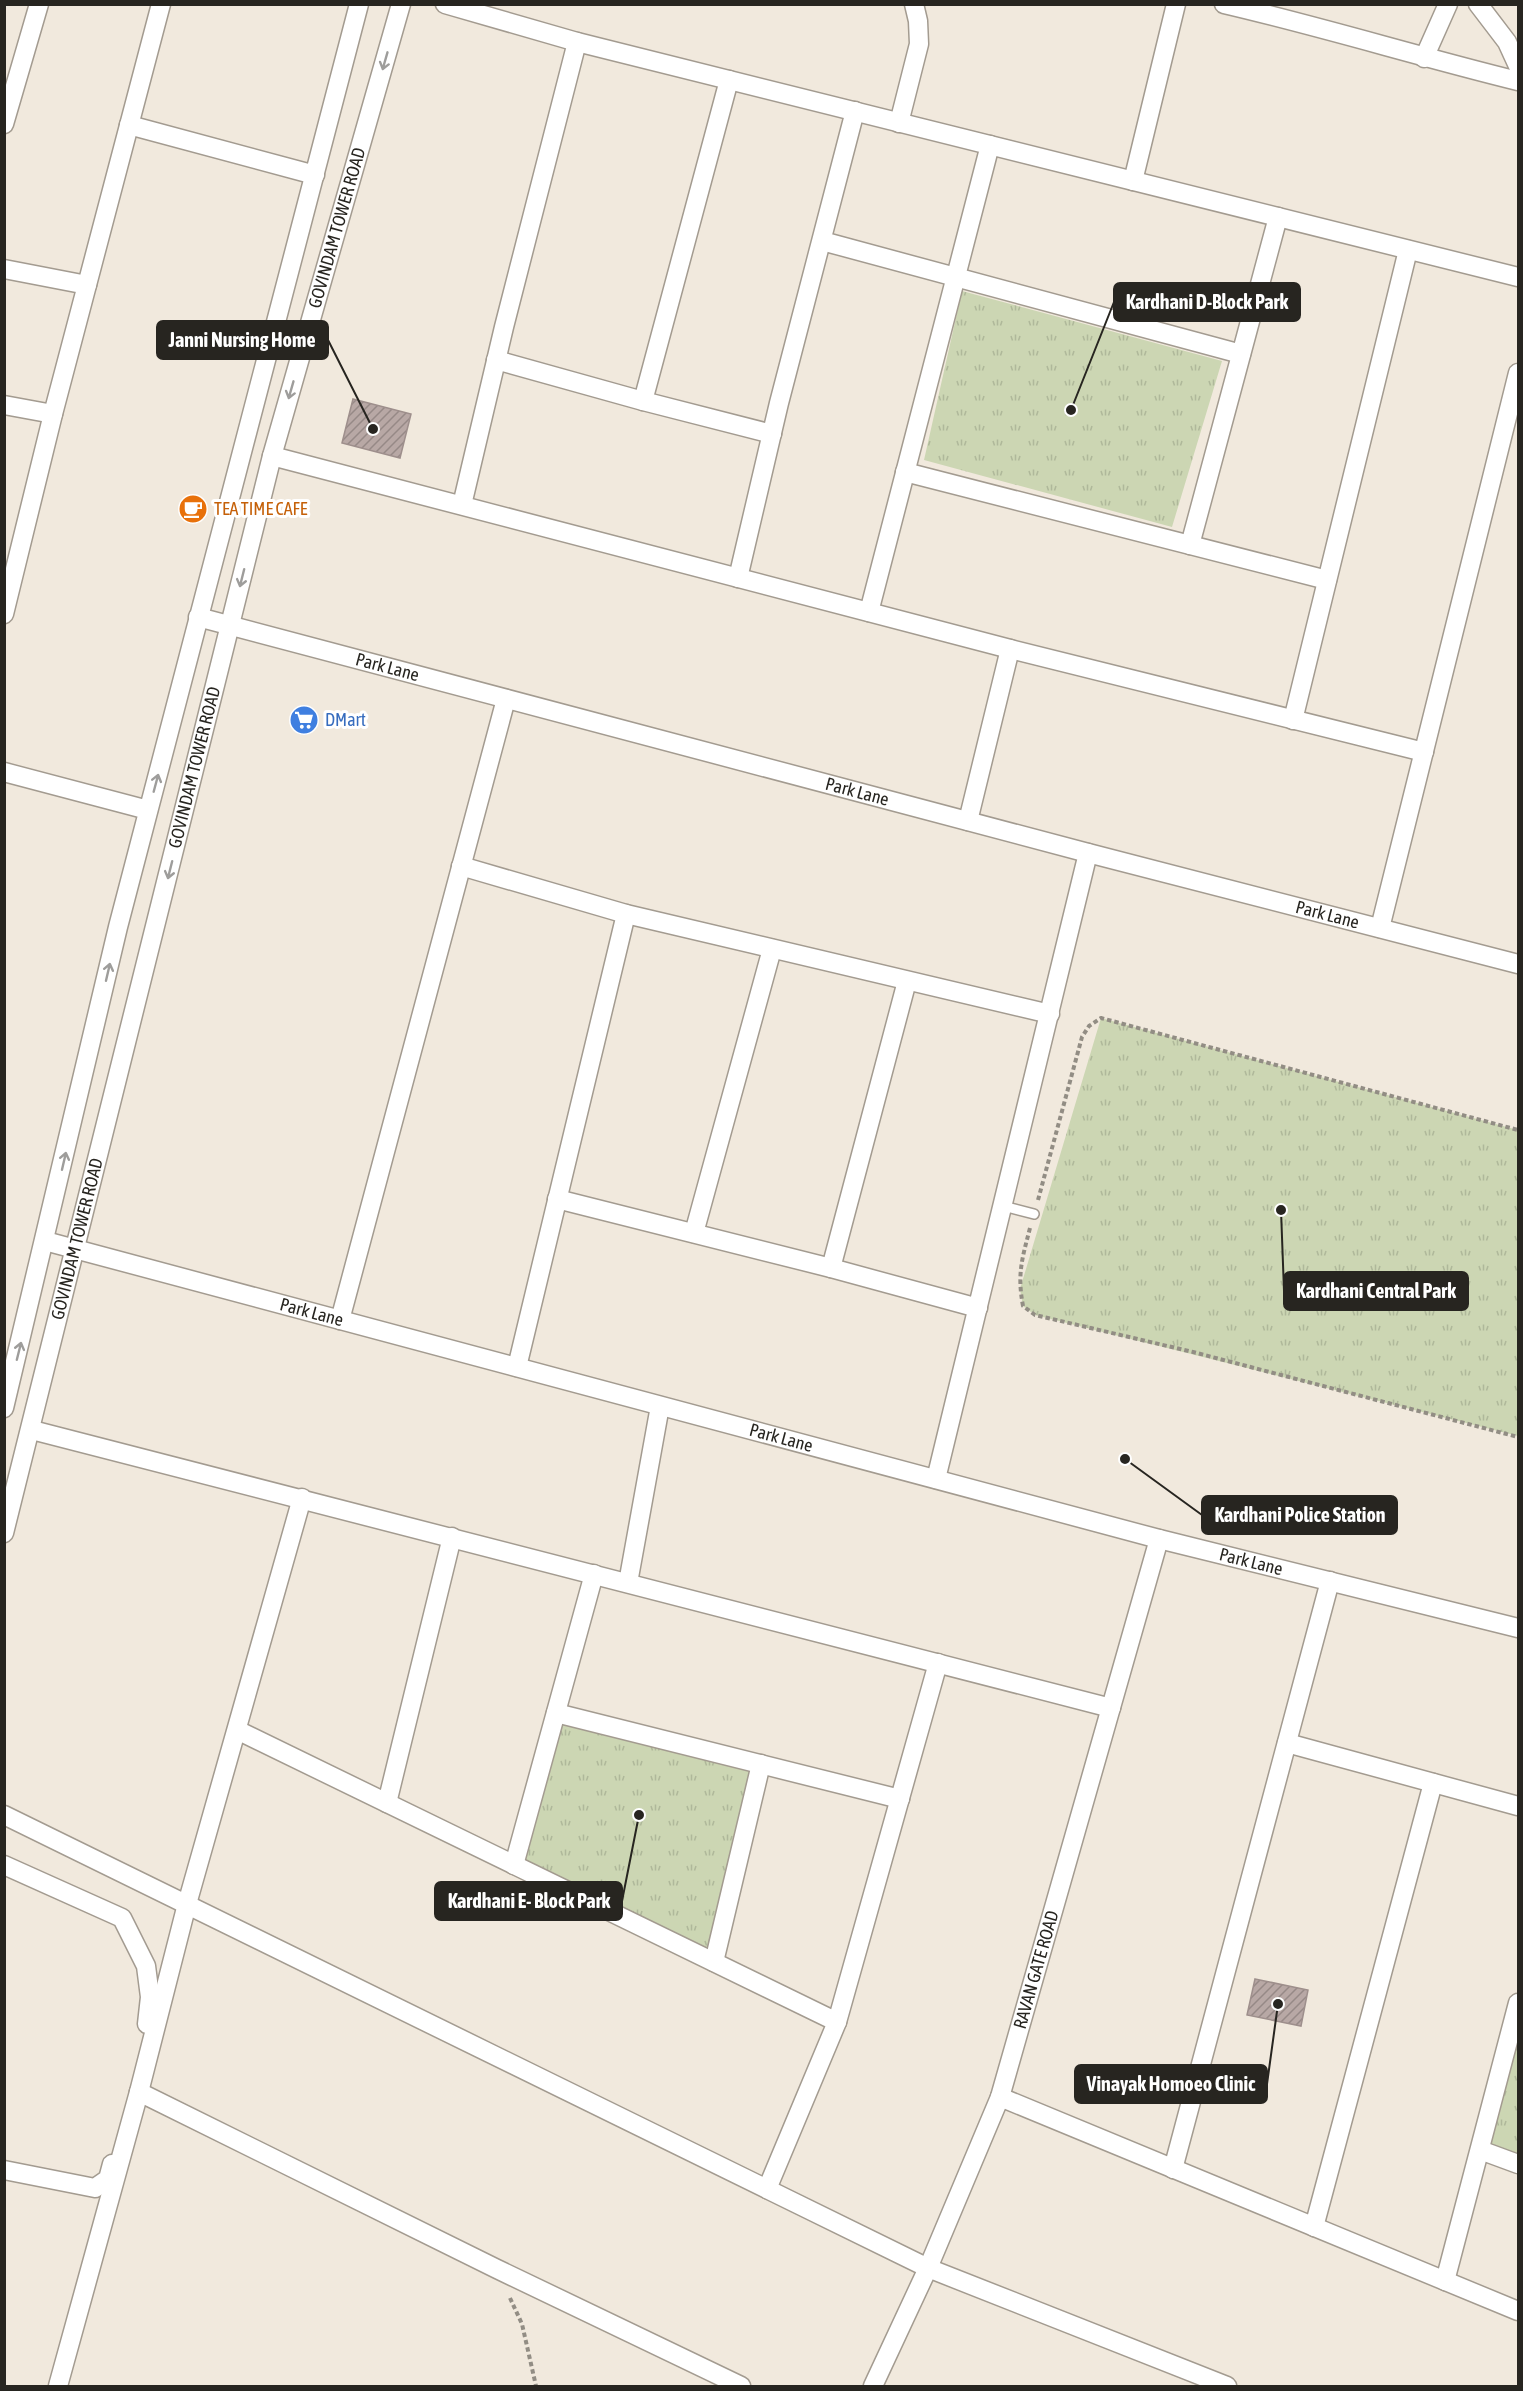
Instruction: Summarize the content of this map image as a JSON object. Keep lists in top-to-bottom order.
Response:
{
  "streets": {
    "street": ["GOVINDAM TOWER ROAD", "Park Lane", "RAVAN GATE ROAD"]
  },
  "crossings": [
    ["GOVINDAM TOWER ROAD", "Park Lane"],
    ["Park Lane", "RAVAN GATE ROAD"]
  ],
  "places": {
    "other": [
      "Kardhani D-Block Park",
      "Janni Nursing Home",
      "Kardhani Central Park",
      "Kardhani Police Station",
      "Kardhani E- Block Park",
      "Vinayak Homoeo Clinic"
    ],
    "cafe": ["TEA TIME CAFE"],
    "supermarket": ["DMart"]
  }
}
